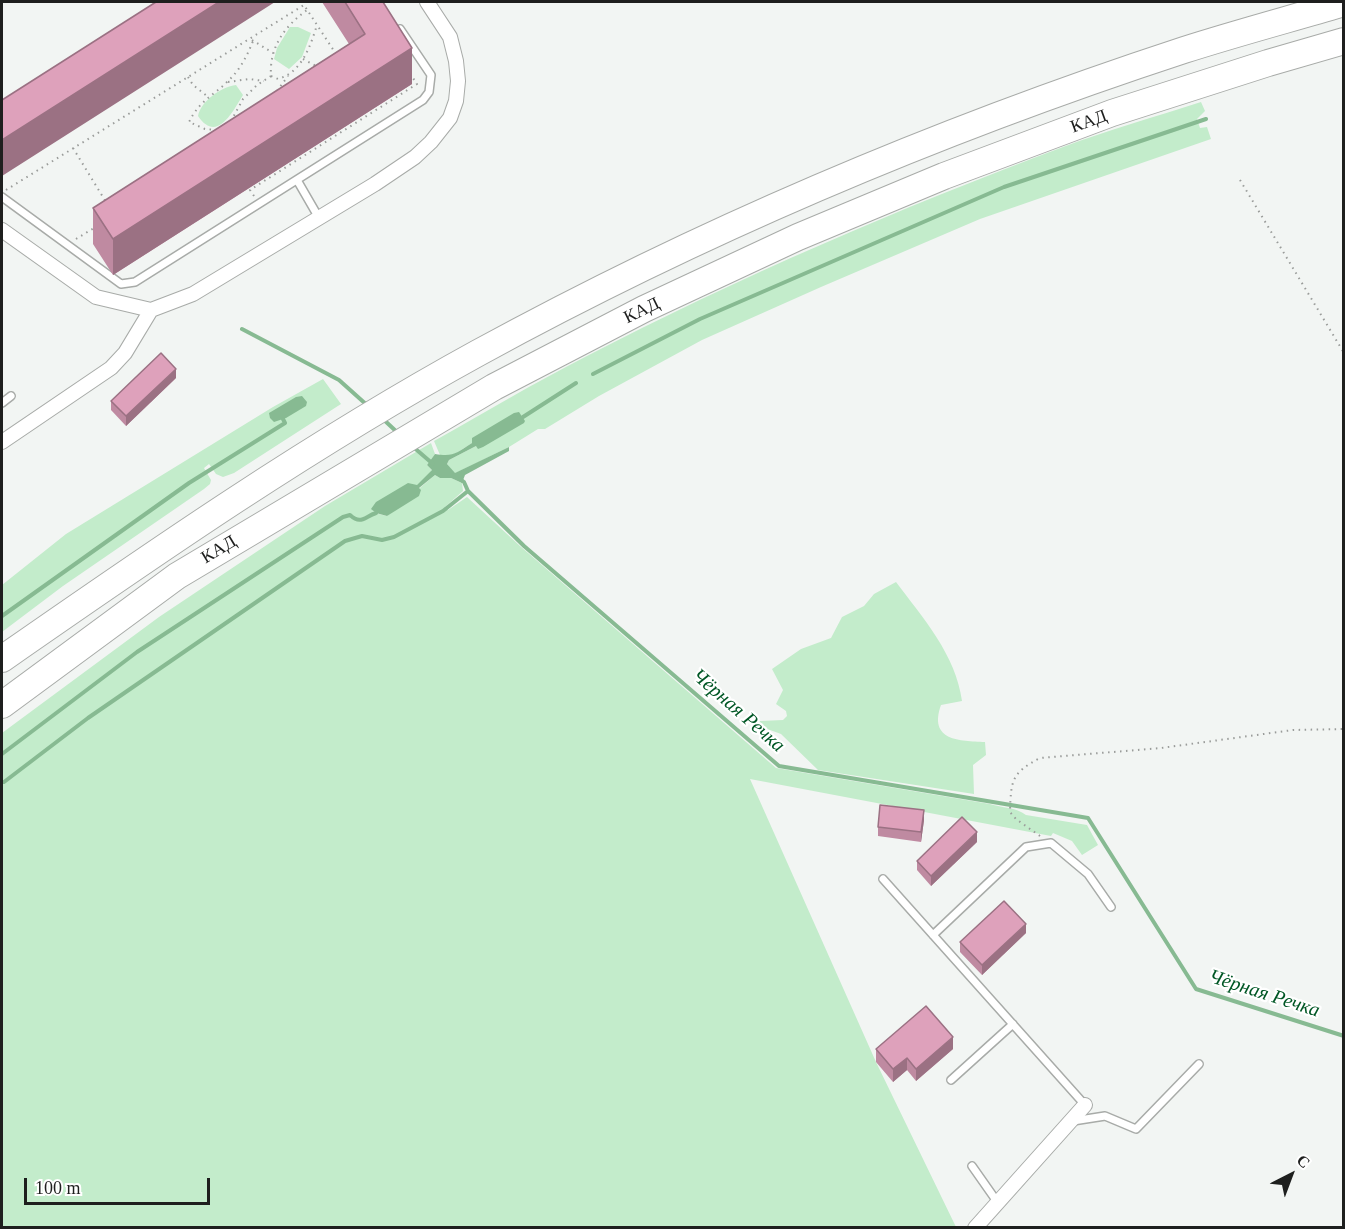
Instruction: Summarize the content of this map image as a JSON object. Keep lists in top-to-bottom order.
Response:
{
  "streets": {
    "highway": ["КАД"]
  },
  "water": ["Чёрная Речка"],
  "scale_bar": "100 m",
  "north": "top right"
}
